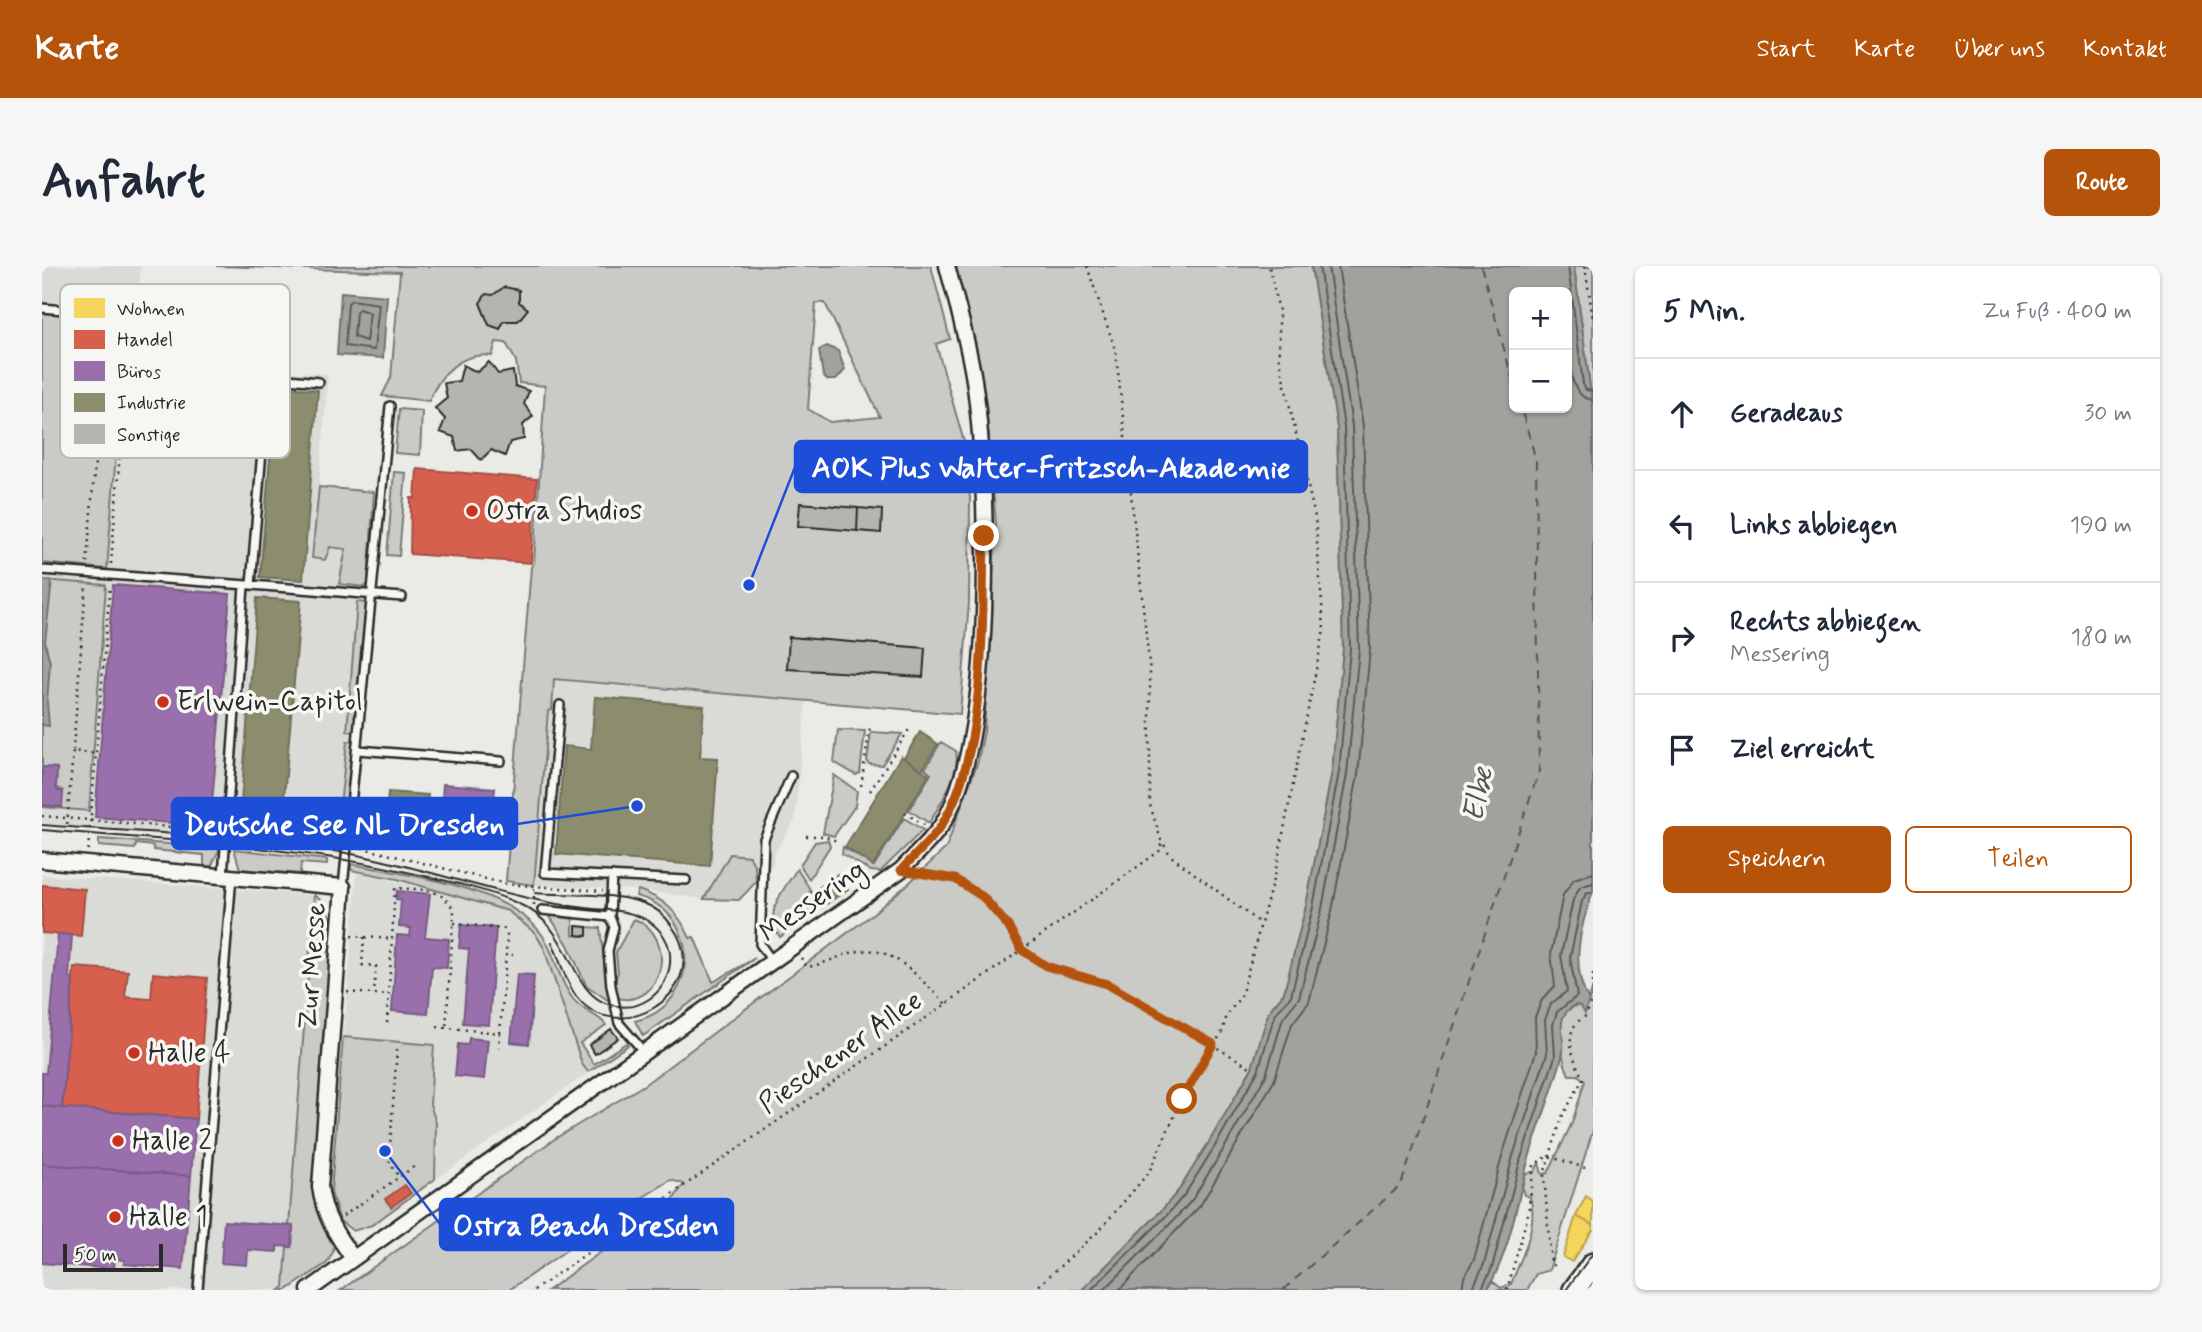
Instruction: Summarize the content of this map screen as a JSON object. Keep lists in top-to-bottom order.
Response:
{
  "streets": {
    "street": ["Messering", "Zur Messe"],
    "path": ["Pieschener Allee"]
  },
  "crossings": [
    ["Messering", "Zur Messe"]
  ],
  "water": ["Elbe"],
  "places": [
    "Ostra Studios",
    "AOK Plus Walter-Fritzsch-Akademie",
    "Erlwein-Capitol",
    "Deutsche See NL Dresden",
    "Halle 4",
    "Halle 2",
    "Ostra Beach Dresden",
    "Halle 1"
  ],
  "legend": [
    "Wohnen",
    "Handel",
    "Büros",
    "Industrie",
    "Sonstige"
  ],
  "scale_bar": "50 m",
  "page": {
    "header": "Karte",
    "nav": [
      "Start",
      "Karte",
      "Über uns",
      "Kontakt"
    ],
    "buttons": [
      "Route",
      ["Speichern", "Teilen"]
    ],
    "title": "Anfahrt",
    "heading": ["5 Min.", "Zu Fuß · 400 m"],
    "map_buttons": ["+", "−"],
    "list": [
      ["Geradeaus", "30 m"],
      ["Links abbiegen", "190 m"],
      ["Rechts abbiegen", "Messering", "180 m"],
      "Ziel erreicht"
    ],
    "scale": "50 m"
  }
}
